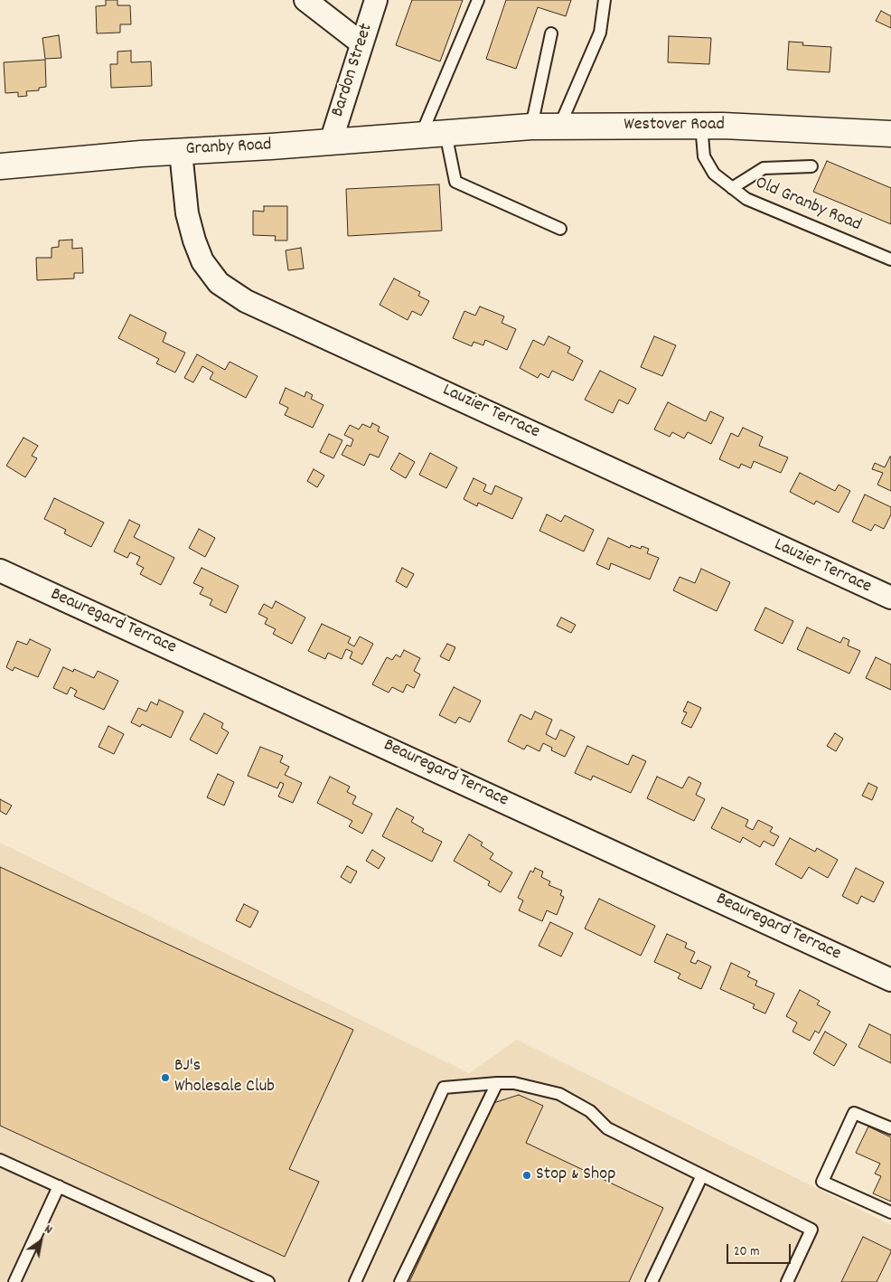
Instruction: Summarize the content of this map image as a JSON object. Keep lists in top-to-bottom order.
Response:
{
  "streets": {
    "main road": ["Westover Road", "Granby Road"],
    "street": ["Bardon Street", "Lauzier Terrace", "Beauregard Terrace"],
    "lane": ["Old Granby Road"]
  },
  "crossings": [
    ["Bardon Street", "Granby Road"],
    ["Westover Road", "Granby Road"],
    ["Westover Road", "Old Granby Road"],
    ["Granby Road", "Lauzier Terrace"]
  ],
  "places": ["BJ's Wholesale Club", "Stop & Shop"],
  "scale_bar": "20 m",
  "north": "top right"
}
